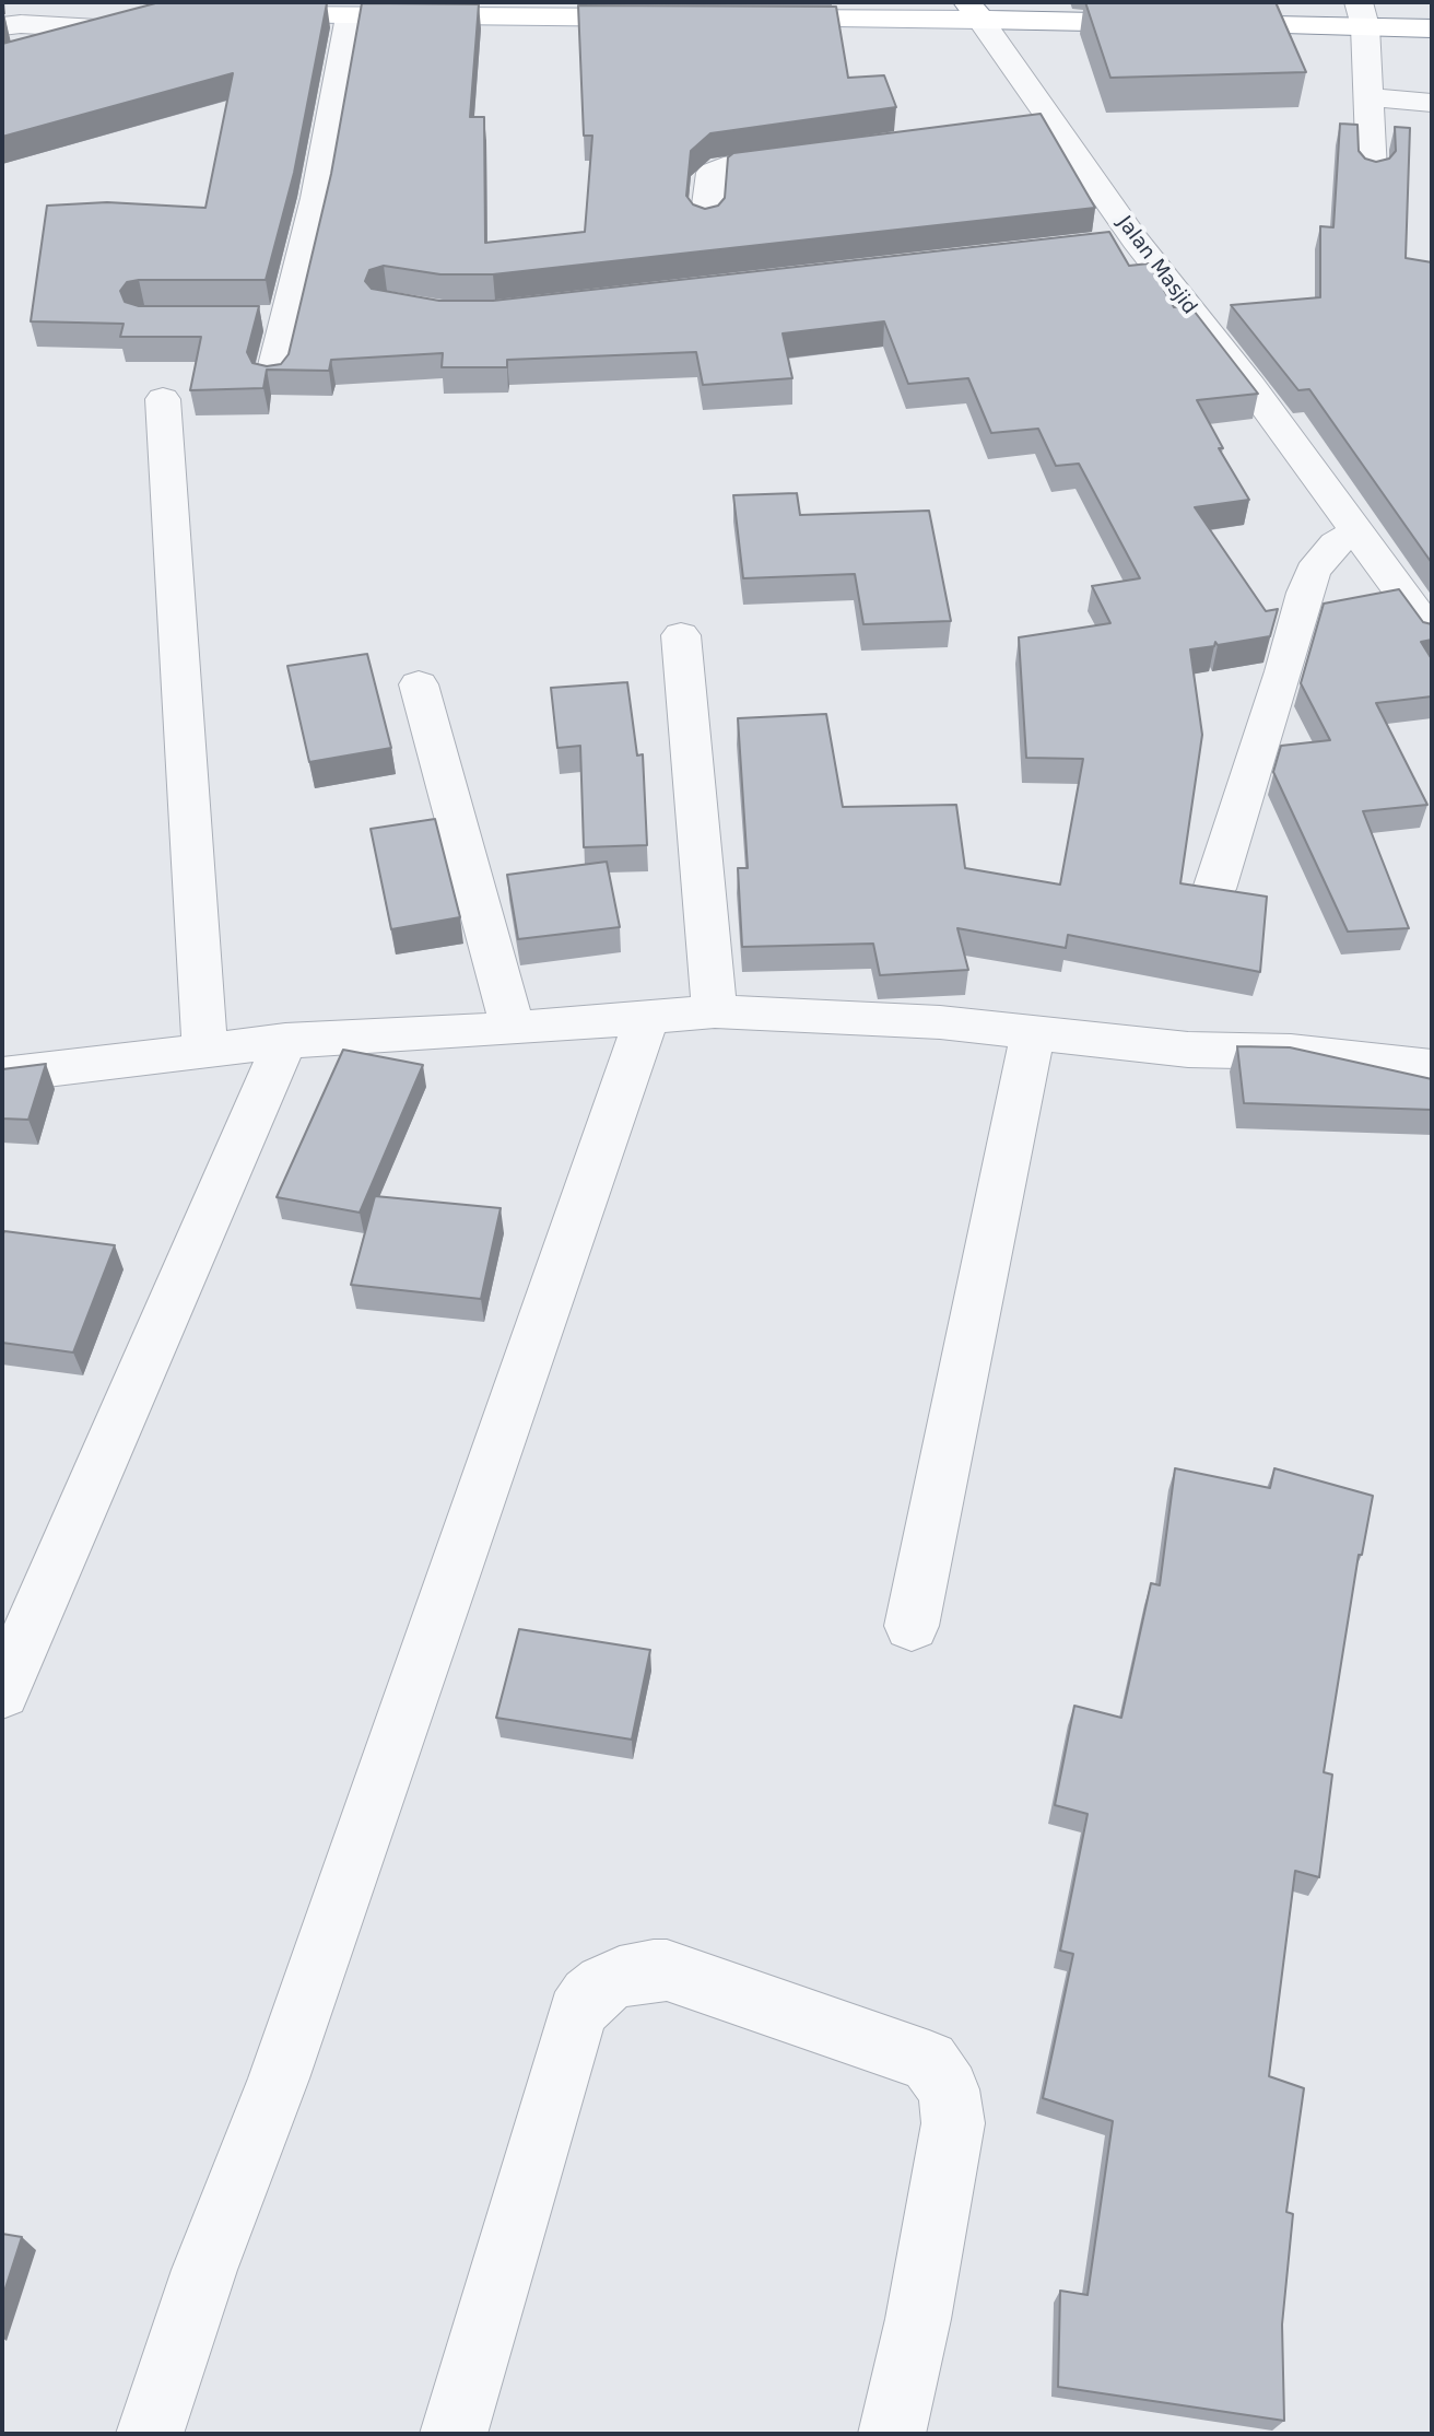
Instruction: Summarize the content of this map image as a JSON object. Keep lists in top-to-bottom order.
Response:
{
  "streets": {
    "street": ["Jalan Masjid"]
  }
}
